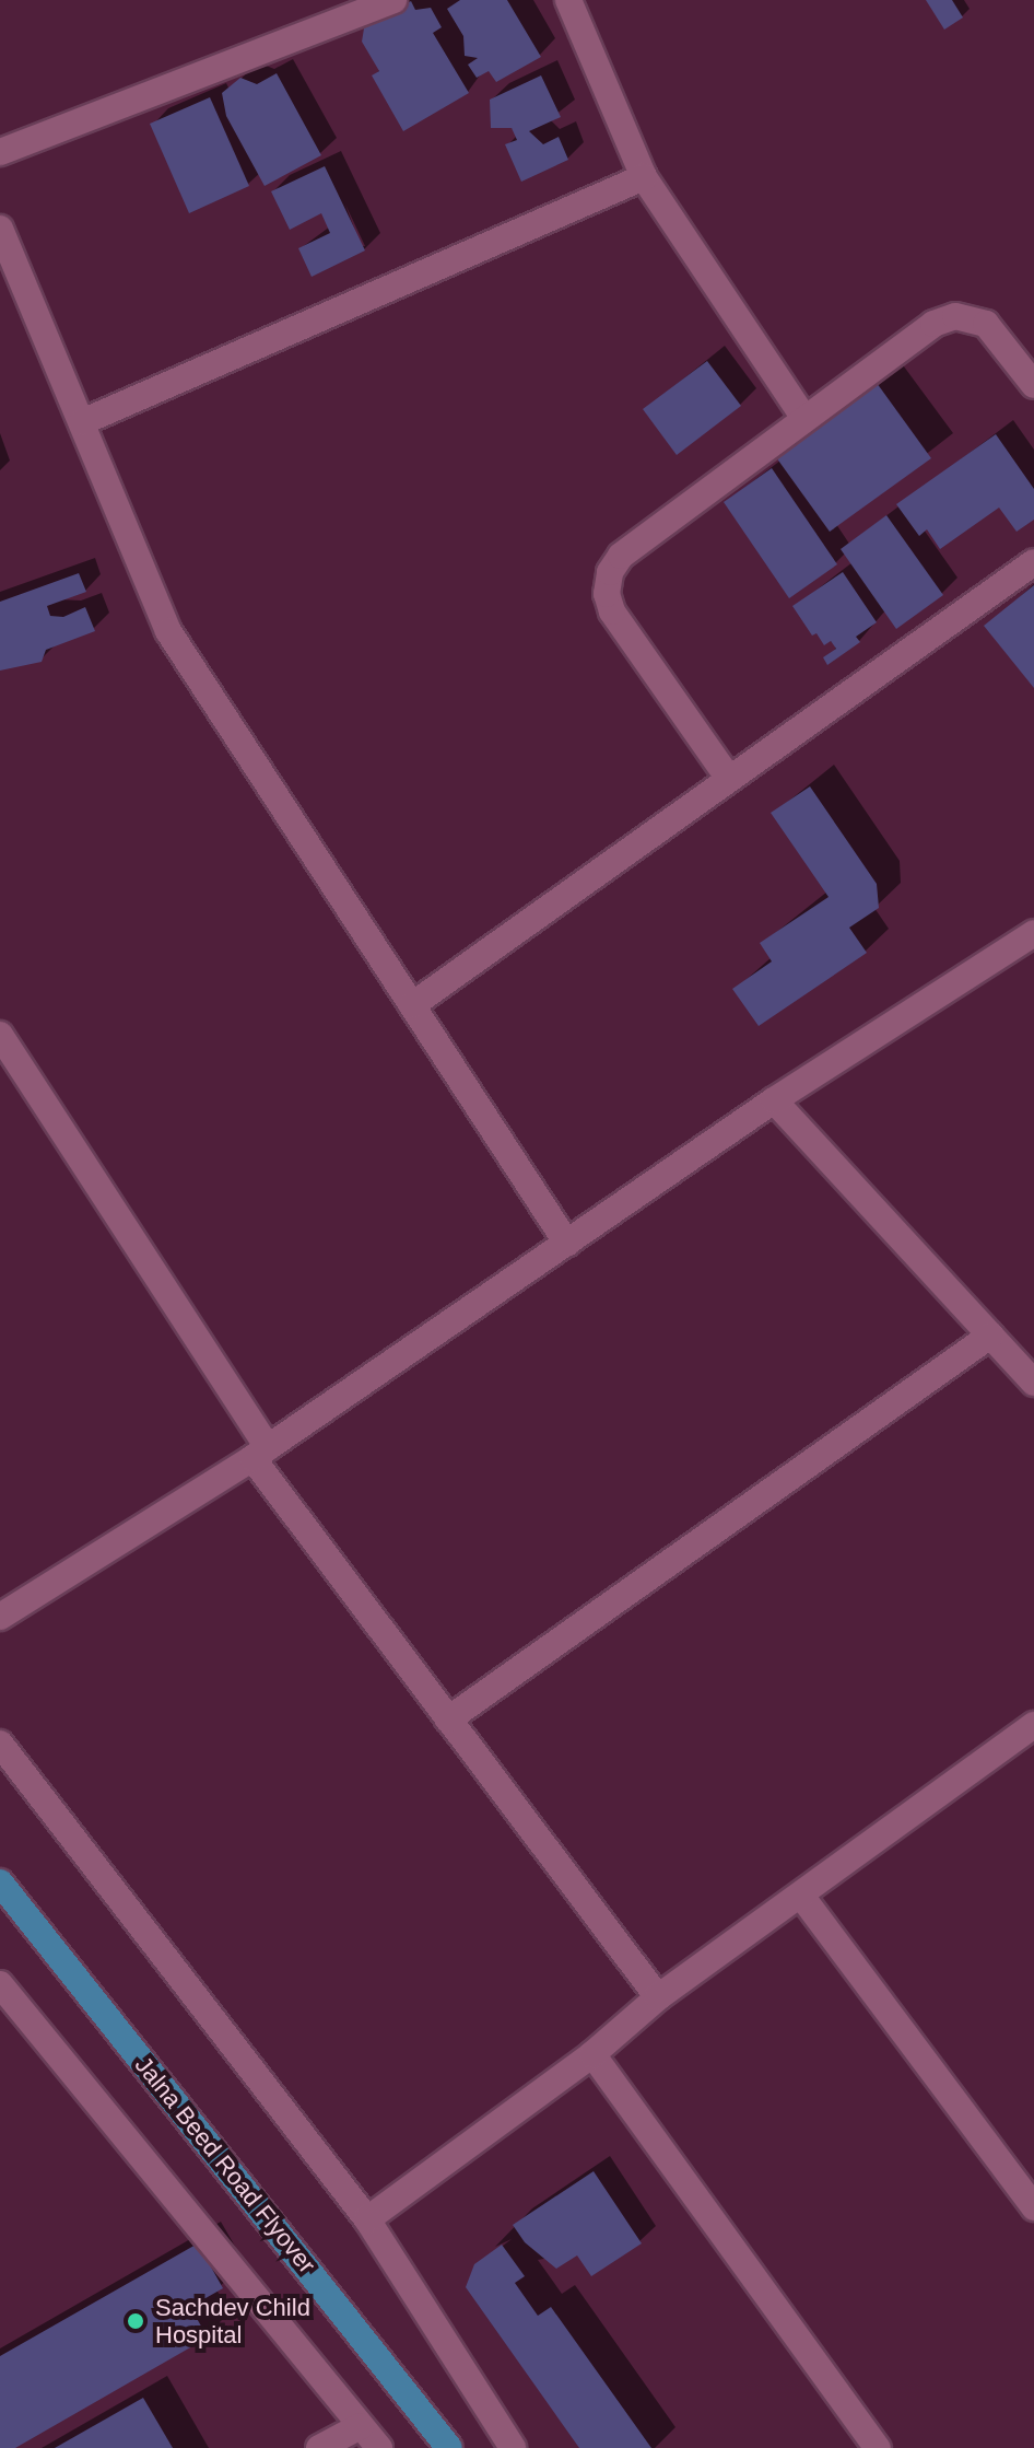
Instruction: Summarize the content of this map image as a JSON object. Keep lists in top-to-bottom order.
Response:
{
  "streets": {
    "main road": ["Jalna Beed Road Flyover"]
  },
  "places": ["Sachdev Child Hospital"]
}
